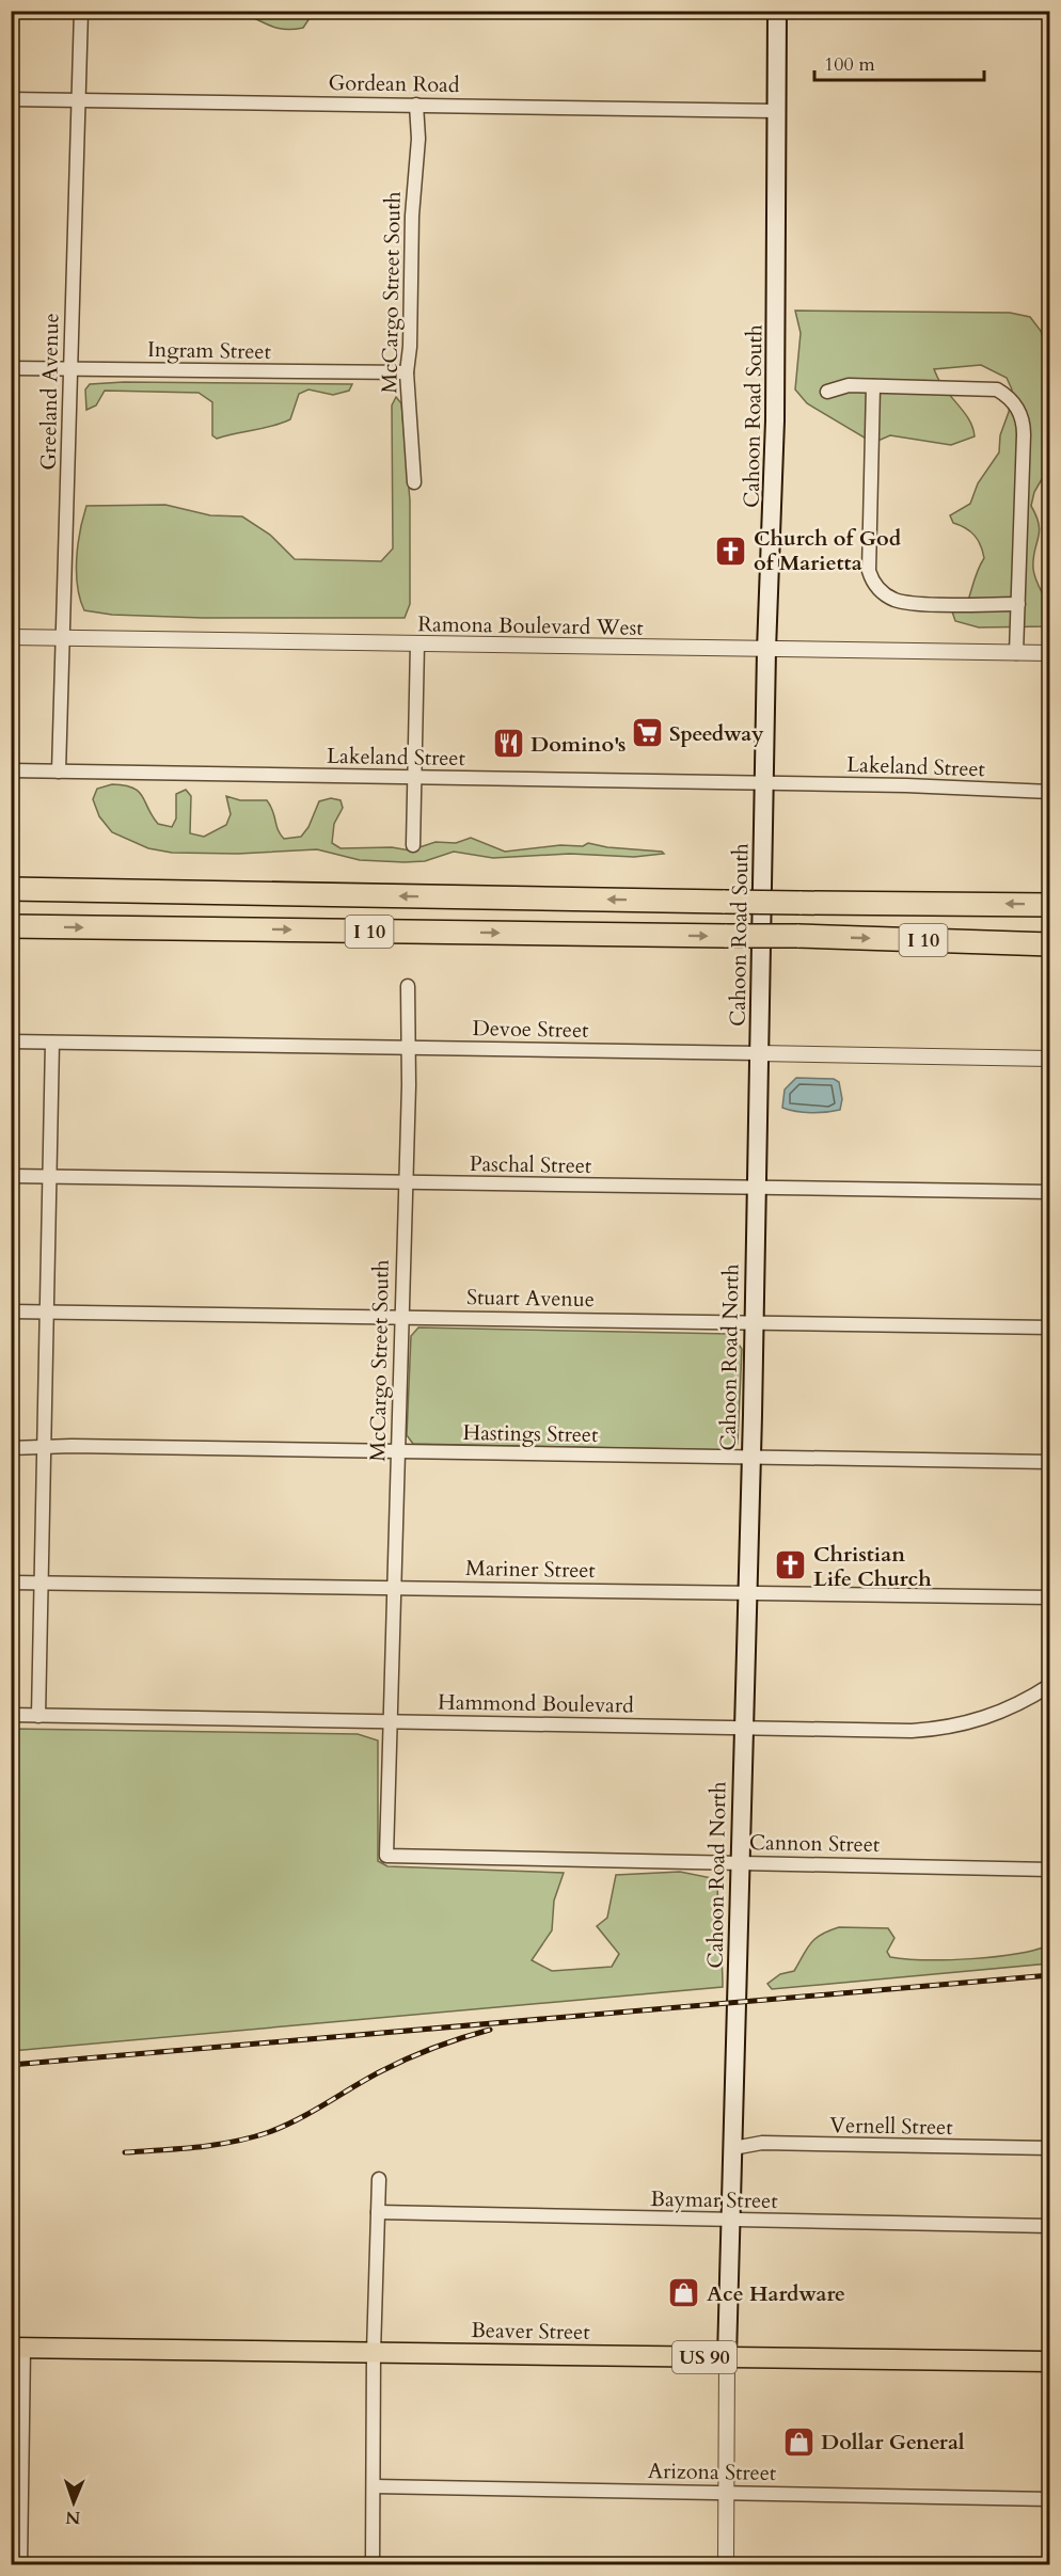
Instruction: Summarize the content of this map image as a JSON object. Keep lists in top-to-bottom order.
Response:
{
  "streets": {
    "highway": ["I 10"],
    "main road": [
      "Cahoon Road South",
      "Cahoon Road North",
      "Beaver Street",
      "US 90"
    ],
    "street": [
      "Gordean Road",
      "McCargo Street South",
      "Ingram Street",
      "Greeland Avenue",
      "Ramona Boulevard West",
      "Lakeland Street",
      "Devoe Street",
      "Paschal Street",
      "Stuart Avenue",
      "Hastings Street",
      "Mariner Street",
      "Hammond Boulevard",
      "Cannon Street",
      "Vernell Street",
      "Baymar Street",
      "Arizona Street"
    ]
  },
  "crossings": [
    ["Gordean Road", "McCargo Street South"],
    ["Gordean Road", "Greeland Avenue"],
    ["Gordean Road", "Cahoon Road South"],
    ["McCargo Street South", "Ingram Street"],
    ["McCargo Street South", "Devoe Street"],
    ["McCargo Street South", "Paschal Street"],
    ["McCargo Street South", "Stuart Avenue"],
    ["McCargo Street South", "Hastings Street"],
    ["McCargo Street South", "Mariner Street"],
    ["McCargo Street South", "Hammond Boulevard"],
    ["McCargo Street South", "Cannon Street"],
    ["Ingram Street", "Greeland Avenue"],
    ["Greeland Avenue", "Ramona Boulevard West"],
    ["Greeland Avenue", "Lakeland Street"],
    ["Cahoon Road South", "Ramona Boulevard West"],
    ["Cahoon Road South", "Lakeland Street"],
    ["Cahoon Road South", "Devoe Street"],
    ["Paschal Street", "Cahoon Road North"],
    ["Stuart Avenue", "Cahoon Road North"],
    ["Cahoon Road North", "Hastings Street"],
    ["Cahoon Road North", "Mariner Street"],
    ["Cahoon Road North", "Hammond Boulevard"],
    ["Cahoon Road North", "Cannon Street"],
    ["Cahoon Road North", "Vernell Street"],
    ["Cahoon Road North", "Baymar Street"],
    ["Cahoon Road North", "Beaver Street"],
    ["Cahoon Road North", "Arizona Street"]
  ],
  "places": {
    "church": ["Church of God of Marietta", "Christian Life Church"],
    "supermarket": ["Speedway"],
    "restaurant": ["Domino's"],
    "shop": ["Ace Hardware", "Dollar General"]
  },
  "scale_bar": "100 m",
  "north": "bottom"
}
